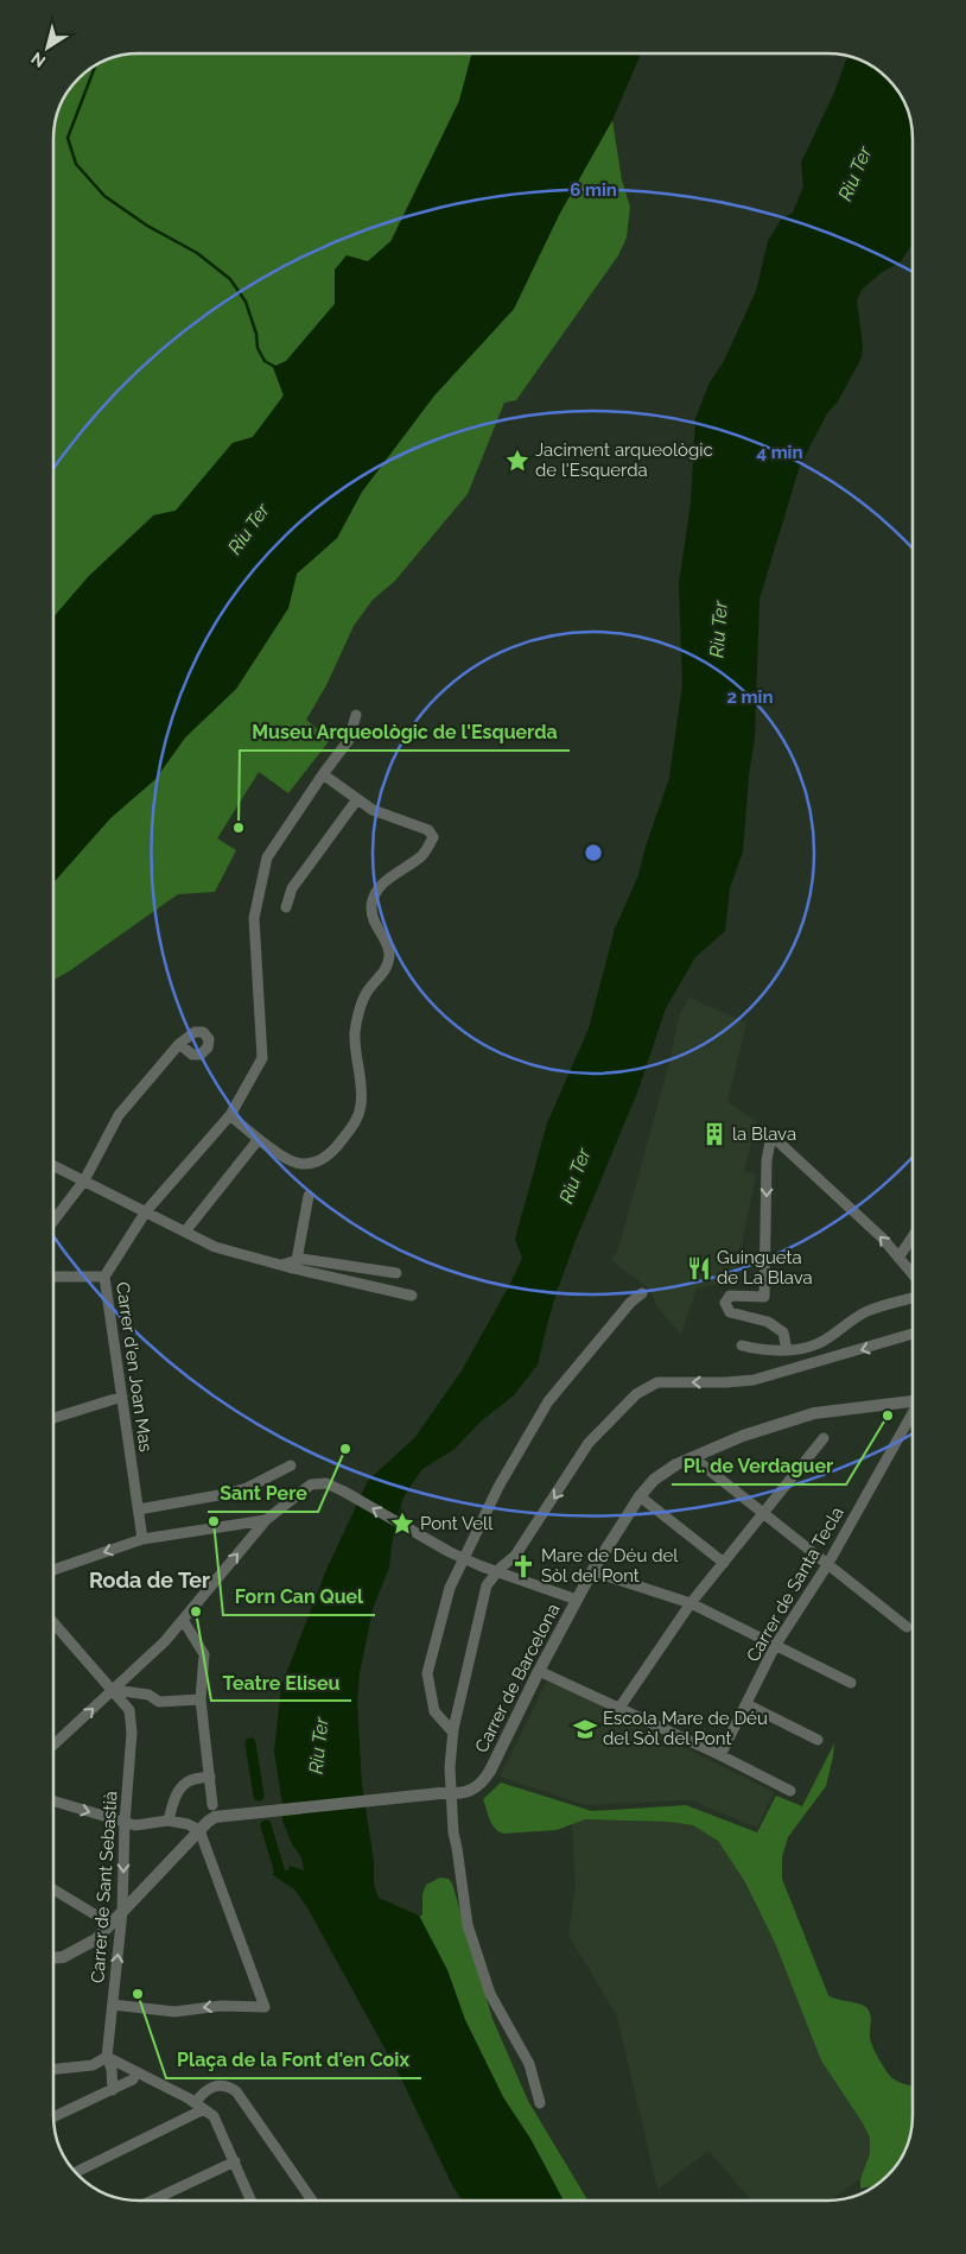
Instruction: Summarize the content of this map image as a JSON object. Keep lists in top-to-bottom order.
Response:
{
  "streets": {
    "street": [
      "Carrer d'en Joan Mas",
      "Carrer de Santa Tecla",
      "Carrer de Barcelona",
      "Carrer de Sant Sebastià"
    ]
  },
  "districts": ["Roda de Ter"],
  "water": ["Riu Ter"],
  "places": {
    "place": ["Jaciment arqueològic de l'Esquerda", "Pont Vell"],
    "other": [
      "Museu Arqueològic de l'Esquerda",
      "Pl. de Verdaguer",
      "Sant Pere",
      "Forn Can Quel",
      "Teatre Eliseu",
      "Plaça de la Font d'en Coix"
    ],
    "building": ["la Blava"],
    "restaurant": ["Guingueta de La Blava"],
    "church": ["Mare de Déu del Sòl del Pont"],
    "school or university": ["Escola Mare de Déu del Sòl del Pont"]
  },
  "north": "bottom left",
  "rings": ["6 min", "4 min", "2 min"]
}
